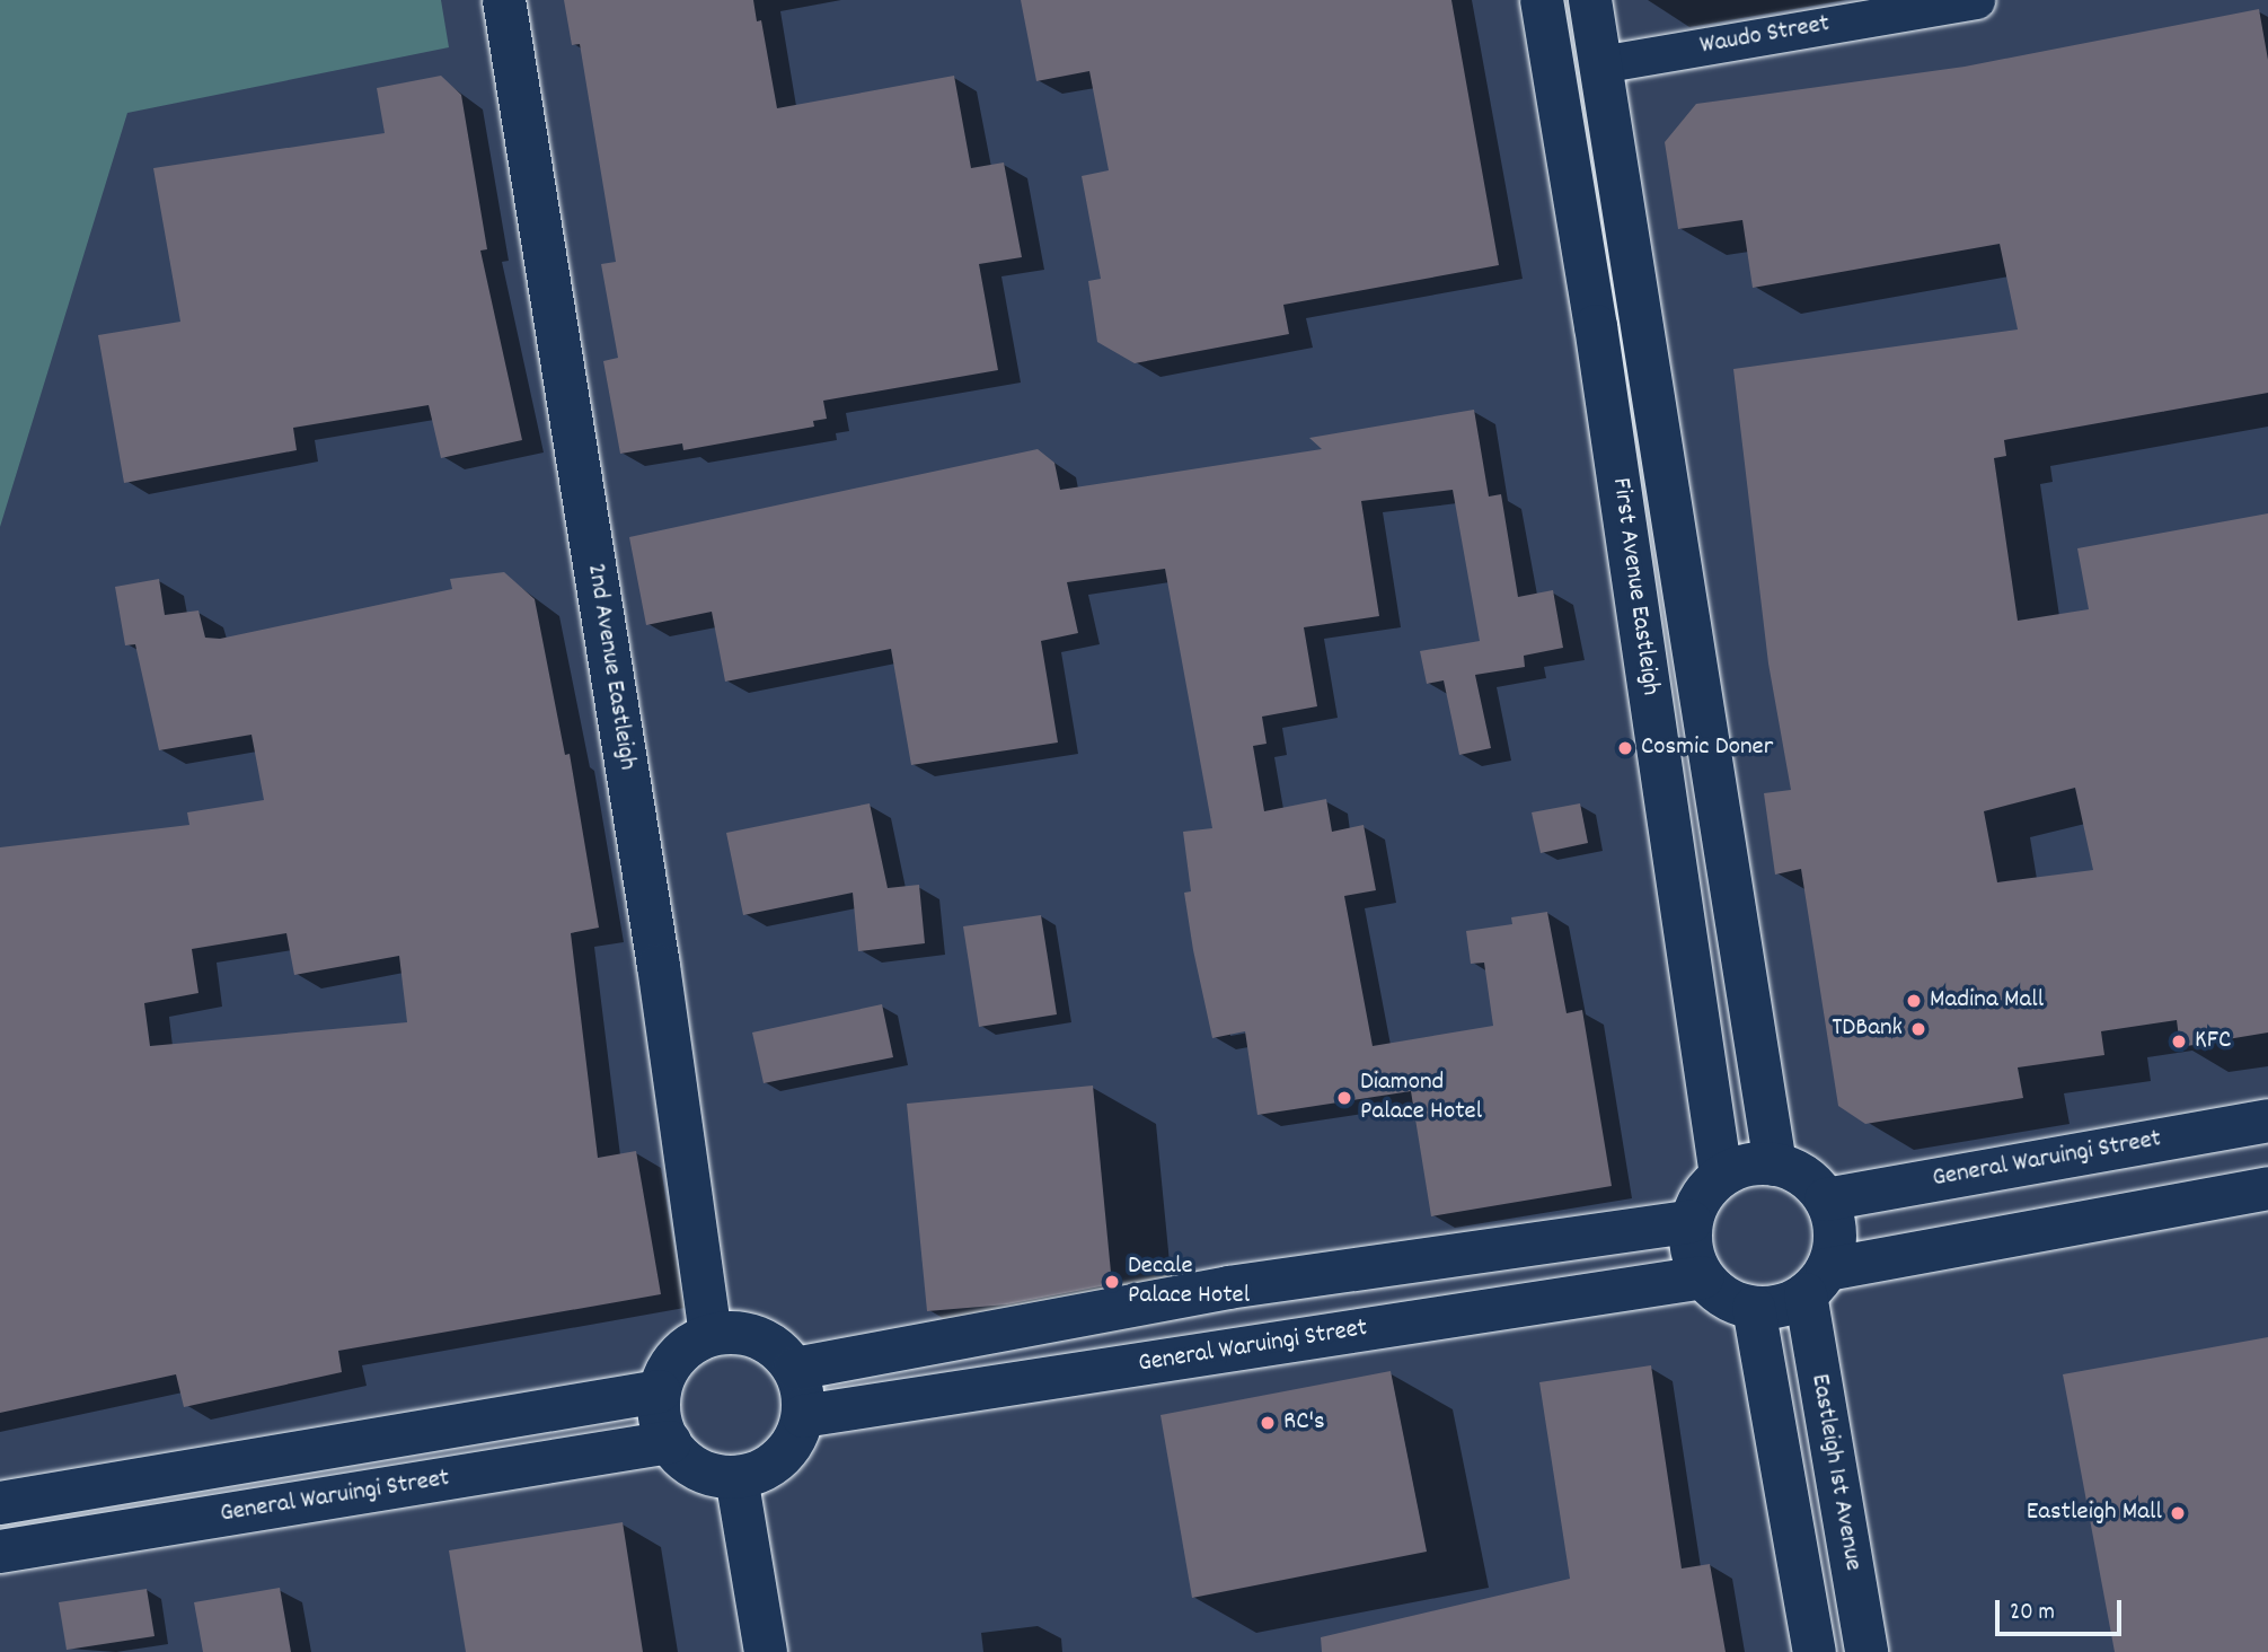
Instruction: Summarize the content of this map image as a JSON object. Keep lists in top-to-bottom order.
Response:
{
  "streets": {
    "main road": [
      "First Avenue Eastleigh",
      "2nd Avenue Eastleigh",
      "General Waruingi Street",
      "Eastleigh 1st Avenue"
    ],
    "street": ["Waudo Street"]
  },
  "crossings": [
    ["Waudo Street", "First Avenue Eastleigh"],
    ["First Avenue Eastleigh", "General Waruingi Street"],
    ["First Avenue Eastleigh", "Eastleigh 1st Avenue"],
    ["2nd Avenue Eastleigh", "General Waruingi Street"],
    ["General Waruingi Street", "Eastleigh 1st Avenue"]
  ],
  "places": [
    "Cosmic Doner",
    "Madina Mall",
    "TDBank",
    "KFC",
    "Diamond Palace Hotel",
    "Decale Palace Hotel",
    "RC's",
    "Eastleigh Mall"
  ],
  "scale_bar": "20 m"
}
